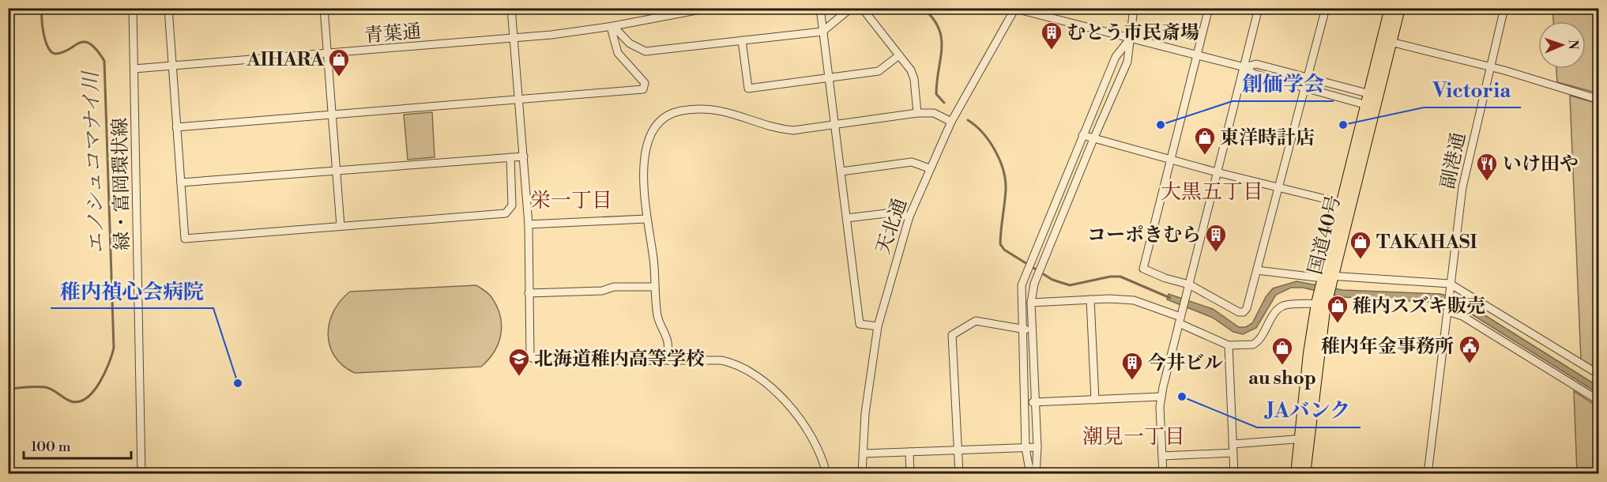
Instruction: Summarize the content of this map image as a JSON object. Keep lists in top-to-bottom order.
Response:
{
  "streets": {
    "highway": ["国道40号"],
    "street": [
      "青葉通",
      "副港通",
      "緑・富岡環状線",
      "天北通"
    ]
  },
  "crossings": [
    ["青葉通", "緑・富岡環状線"]
  ],
  "districts": ["大黒五丁目", "栄一丁目", "潮見一丁目"],
  "water": ["エノシュコマナイ川"],
  "places": {
    "building": ["むとう市民斎場", "コーポきむら", "今井ビル"],
    "shop": [
      "AIHARA",
      "東洋時計店",
      "TAKAHASI",
      "稚内スズキ販売",
      "au shop"
    ],
    "other": [
      "創価学会",
      "Victoria",
      "稚内禎心会病院",
      "JAバンク"
    ],
    "restaurant": ["いけ田や"],
    "public building": ["稚内年金事務所"],
    "school or university": ["北海道稚内高等学校"]
  },
  "scale_bar": "100 m",
  "north": "right"
}
